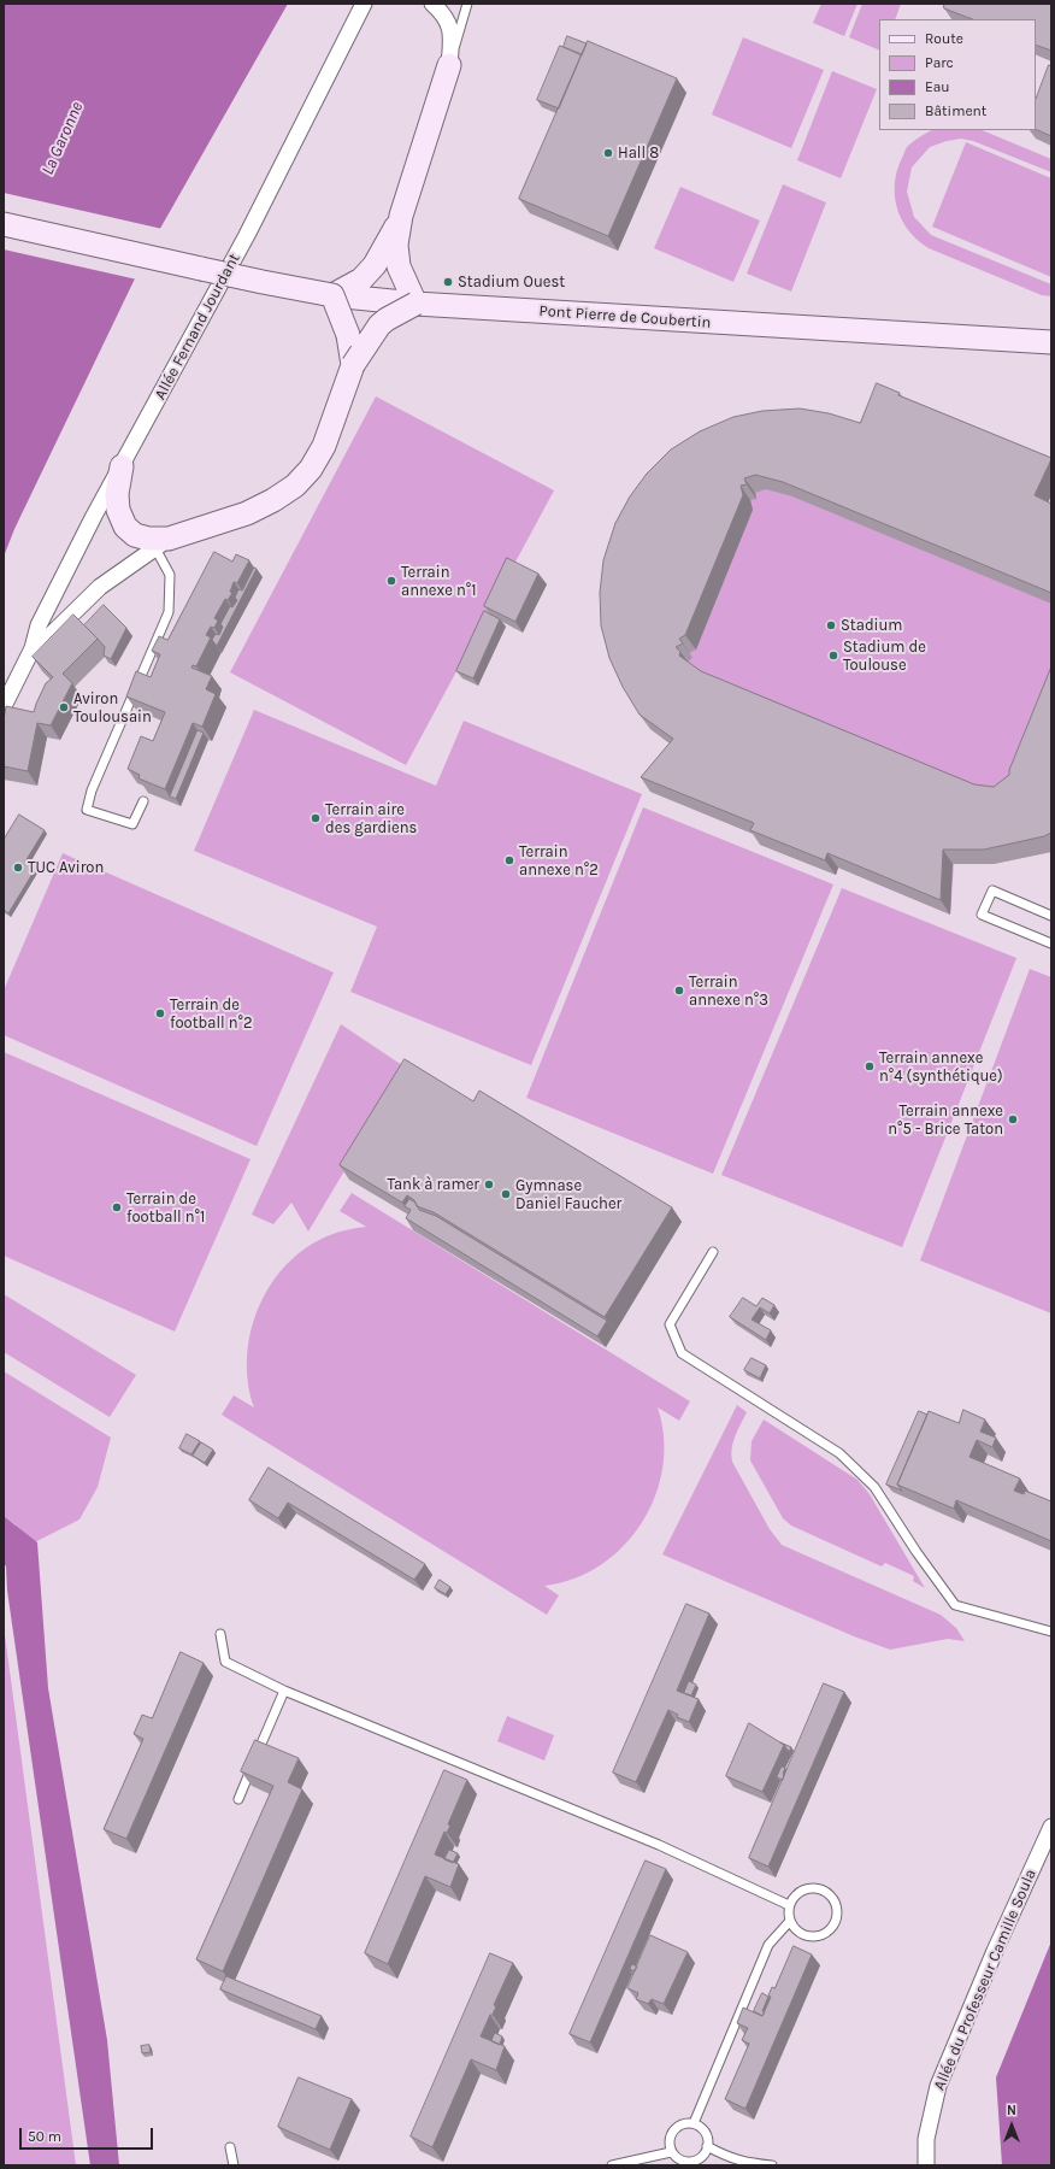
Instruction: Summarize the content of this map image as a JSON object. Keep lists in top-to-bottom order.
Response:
{
  "streets": {
    "main road": ["Pont Pierre de Coubertin"],
    "street": ["Allée Fernand Jourdant", "Allée du Professeur Camille Soula"]
  },
  "water": ["La Garonne"],
  "places": [
    "Hall 8",
    "Stadium Ouest",
    "Terrain annexe n°1",
    "Stadium",
    "Stadium de Toulouse",
    "Aviron Toulousain",
    "Terrain aire des gardiens",
    "Terrain annexe n°2",
    "TUC Aviron",
    "Terrain annexe n°3",
    "Terrain de football n°2",
    "Terrain annexe n°4 (synthétique)",
    "Terrain annexe n°5 - Brice Taton",
    "Tank à ramer",
    "Gymnase Daniel Faucher",
    "Terrain de football n°1"
  ],
  "legend": [
    "Route",
    "Parc",
    "Eau",
    "Bâtiment"
  ],
  "scale_bar": "50 m",
  "north": "top"
}
